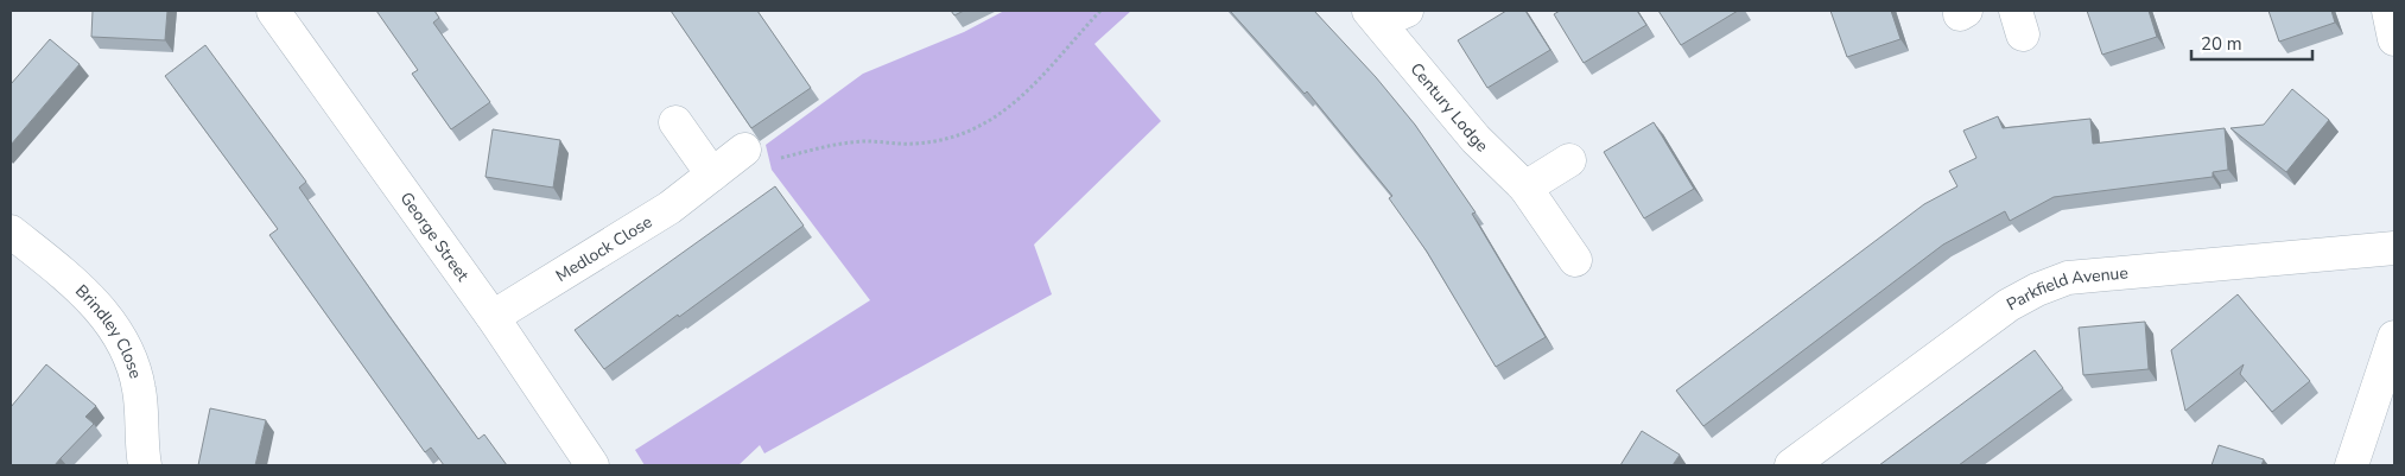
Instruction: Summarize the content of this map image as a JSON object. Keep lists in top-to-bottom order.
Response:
{
  "streets": {
    "street": [
      "Century Lodge",
      "George Street",
      "Medlock Close",
      "Parkfield Avenue",
      "Brindley Close"
    ]
  },
  "crossings": [
    ["George Street", "Medlock Close"]
  ],
  "scale_bar": "20 m"
}
